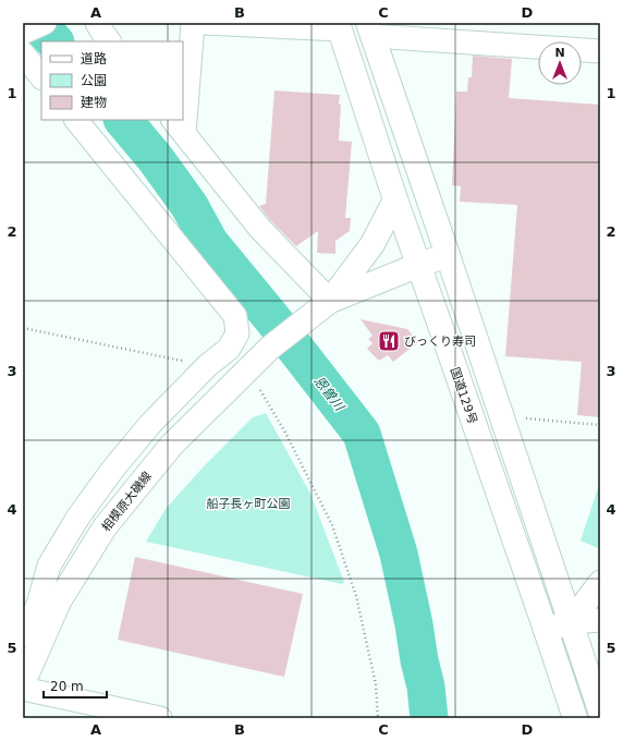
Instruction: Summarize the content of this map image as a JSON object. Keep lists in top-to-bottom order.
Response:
{
  "streets": {
    "main road": ["国道129号", "相模原大磯線"]
  },
  "water": ["恩曽川"],
  "parks": ["船子長ヶ町公園"],
  "places": {
    "restaurant": ["びっくり寿司"]
  },
  "legend": ["道路", "公園", "建物"],
  "scale_bar": "20 m",
  "north": "top",
  "grid": {
    "columns": [
      "A",
      "B",
      "C",
      "D"
    ],
    "rows": [
      "1",
      "2",
      "3",
      "4",
      "5"
    ]
  }
}
